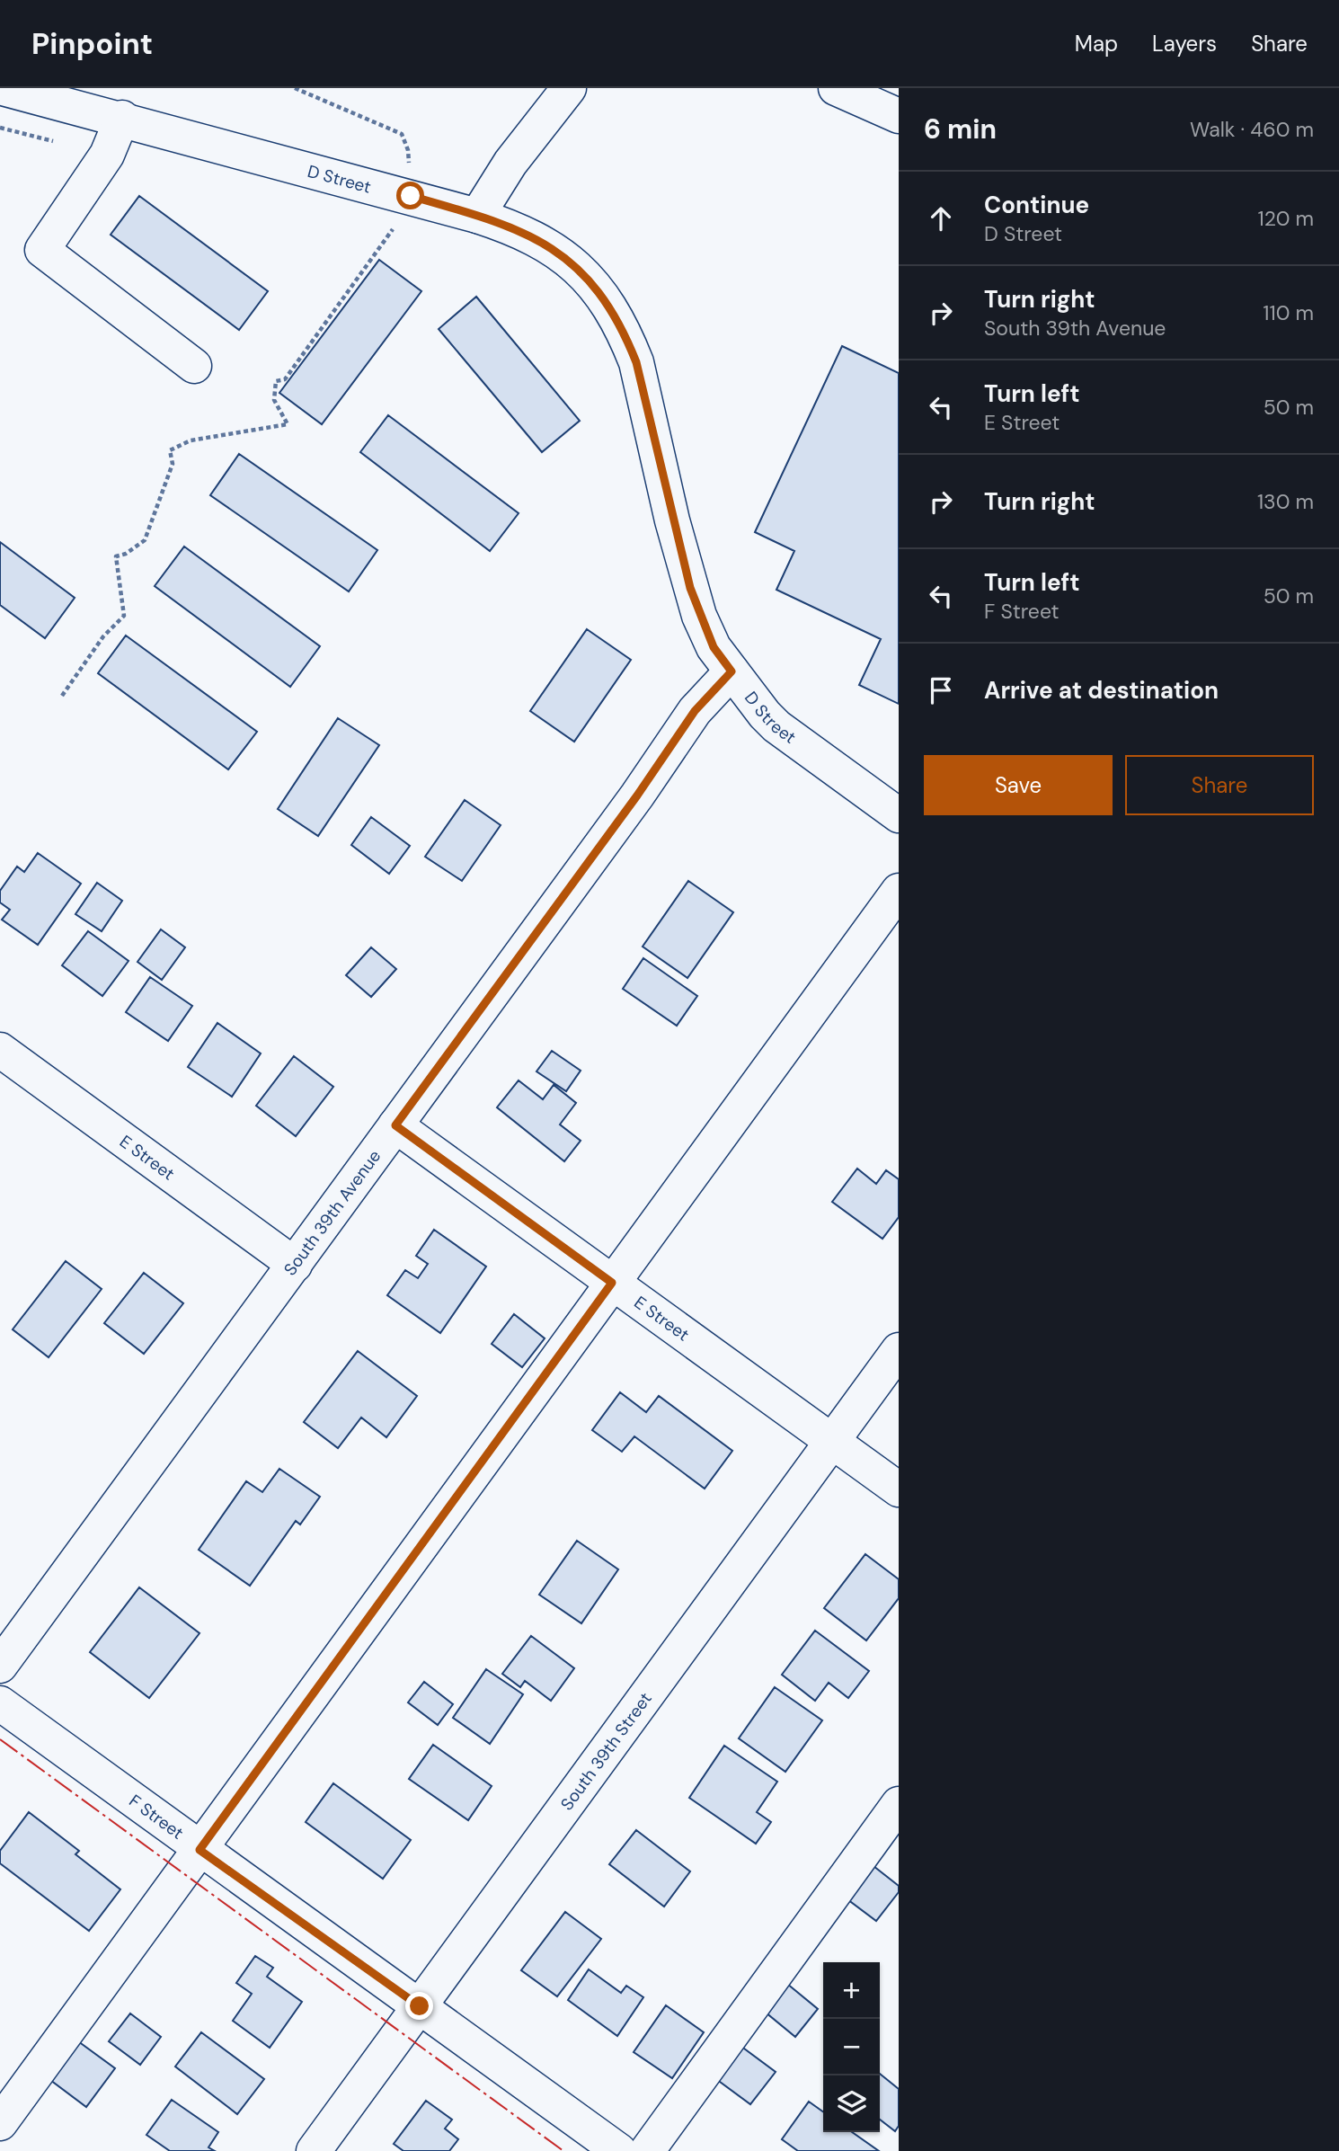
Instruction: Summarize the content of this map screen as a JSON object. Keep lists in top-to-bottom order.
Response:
{
  "streets": {
    "street": [
      "D Street",
      "E Street",
      "South 39th Avenue",
      "South 39th Street",
      "F Street"
    ]
  },
  "crossings": [
    ["D Street", "South 39th Avenue"],
    ["E Street", "South 39th Avenue"],
    ["E Street", "South 39th Street"],
    ["South 39th Street", "F Street"]
  ],
  "page": {
    "header": "Pinpoint",
    "nav": ["Map", "Layers", "Share"],
    "heading": ["6 min", "Walk · 460 m"],
    "list": [
      ["Continue", "D Street", "120 m"],
      ["Turn right", "South 39th Avenue", "110 m"],
      ["Turn left", "E Street", "50 m"],
      ["Turn right", "130 m"],
      ["Turn left", "F Street", "50 m"],
      "Arrive at destination"
    ],
    "buttons": ["Save", "Share"],
    "map_buttons": ["+", "−"]
  }
}
